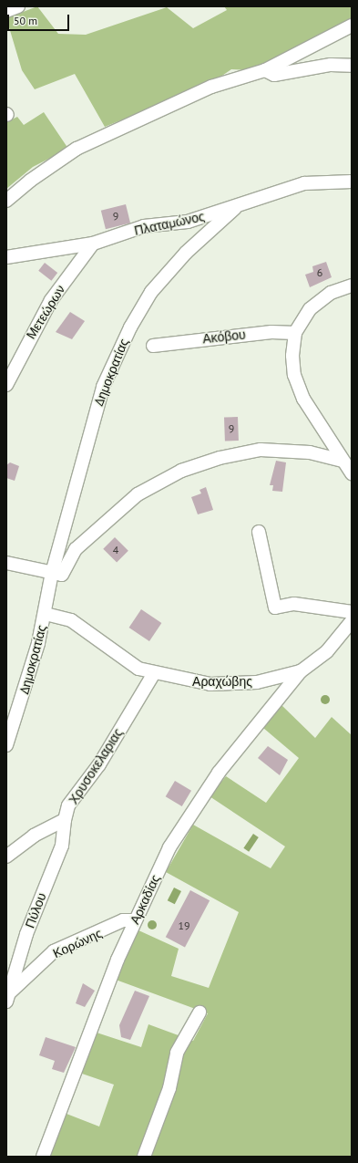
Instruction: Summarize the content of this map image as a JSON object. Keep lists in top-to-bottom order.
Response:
{
  "streets": {
    "street": [
      "Πλαταμώνος",
      "Μετεώρων",
      "Ακόβου",
      "Δημοκρατίας",
      "Αραχώβης",
      "Χρυσοκελαριας",
      "Αρκαδίας",
      "Πύλου",
      "Κορώνης"
    ]
  },
  "crossings": [
    ["Πλαταμώνος", "Μετεώρων"],
    ["Πλαταμώνος", "Δημοκρατίας"],
    ["Δημοκρατίας", "Αραχώβης"],
    ["Αραχώβης", "Χρυσοκελαριας"],
    ["Αραχώβης", "Αρκαδίας"],
    ["Χρυσοκελαριας", "Πύλου"],
    ["Αρκαδίας", "Κορώνης"],
    ["Πύλου", "Κορώνης"]
  ],
  "house_numbers": [
    "9",
    "6",
    "9",
    "4",
    "19"
  ],
  "scale_bar": "50 m"
}
